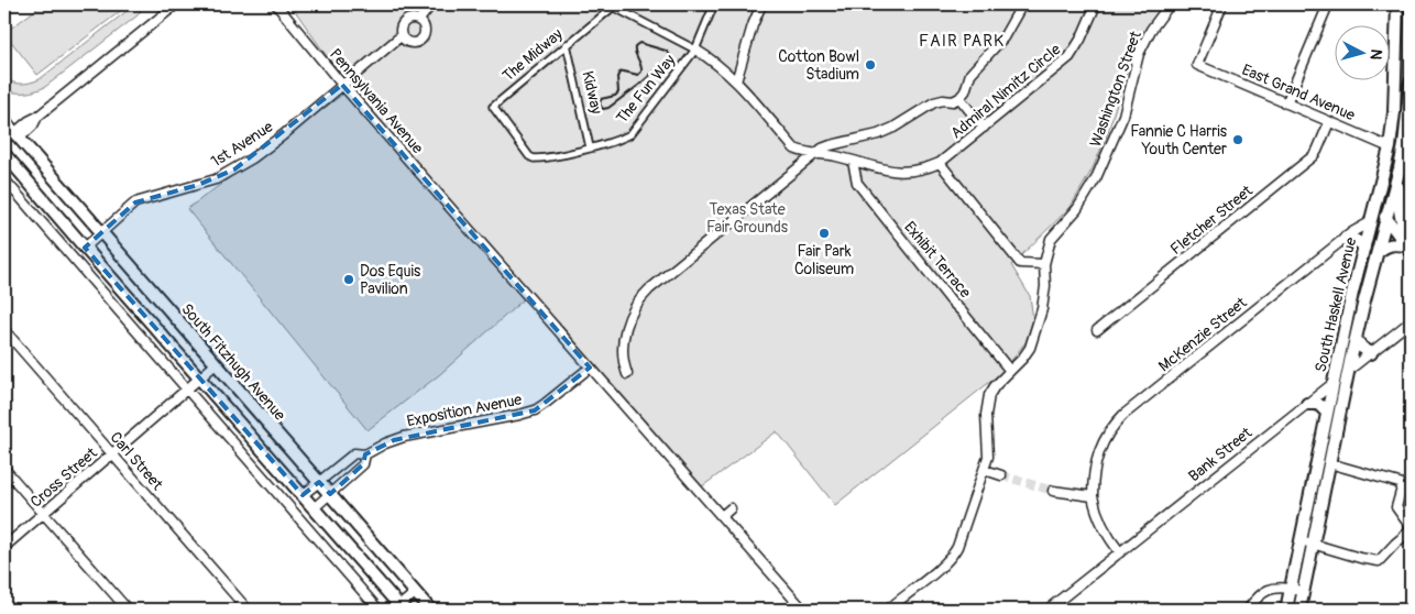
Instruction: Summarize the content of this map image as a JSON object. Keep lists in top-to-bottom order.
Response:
{
  "streets": {
    "main road": ["South Haskell Avenue", "South Fitzhugh Avenue"],
    "street": [
      "The Midway",
      "The Fun Way",
      "Washington Street",
      "Admiral Nimitz Circle",
      "Kidway",
      "East Grand Avenue",
      "Pennsylvania Avenue",
      "1st Avenue",
      "Fletcher Street",
      "Exhibit Terrace",
      "McKenzie Street",
      "Exposition Avenue",
      "Bank Street",
      "Carl Street",
      "Cross Street"
    ]
  },
  "crossings": [
    ["The Midway", "The Fun Way"],
    ["The Midway", "Kidway"],
    ["The Fun Way", "Kidway"],
    ["Washington Street", "Exhibit Terrace"],
    ["East Grand Avenue", "Fletcher Street"],
    ["East Grand Avenue", "South Haskell Avenue"],
    ["Pennsylvania Avenue", "1st Avenue"],
    ["Pennsylvania Avenue", "Exposition Avenue"],
    ["1st Avenue", "South Fitzhugh Avenue"],
    ["South Haskell Avenue", "McKenzie Street"],
    ["South Haskell Avenue", "Bank Street"],
    ["McKenzie Street", "Bank Street"],
    ["South Fitzhugh Avenue", "Exposition Avenue"],
    ["South Fitzhugh Avenue", "Cross Street"],
    ["Carl Street", "Cross Street"]
  ],
  "districts": ["FAIR PARK"],
  "parks": ["Texas State Fair Grounds"],
  "places": [
    "Cotton Bowl Stadium",
    "Fannie C Harris Youth Center",
    "Fair Park Coliseum",
    "Dos Equis Pavilion"
  ],
  "north": "right"
}
